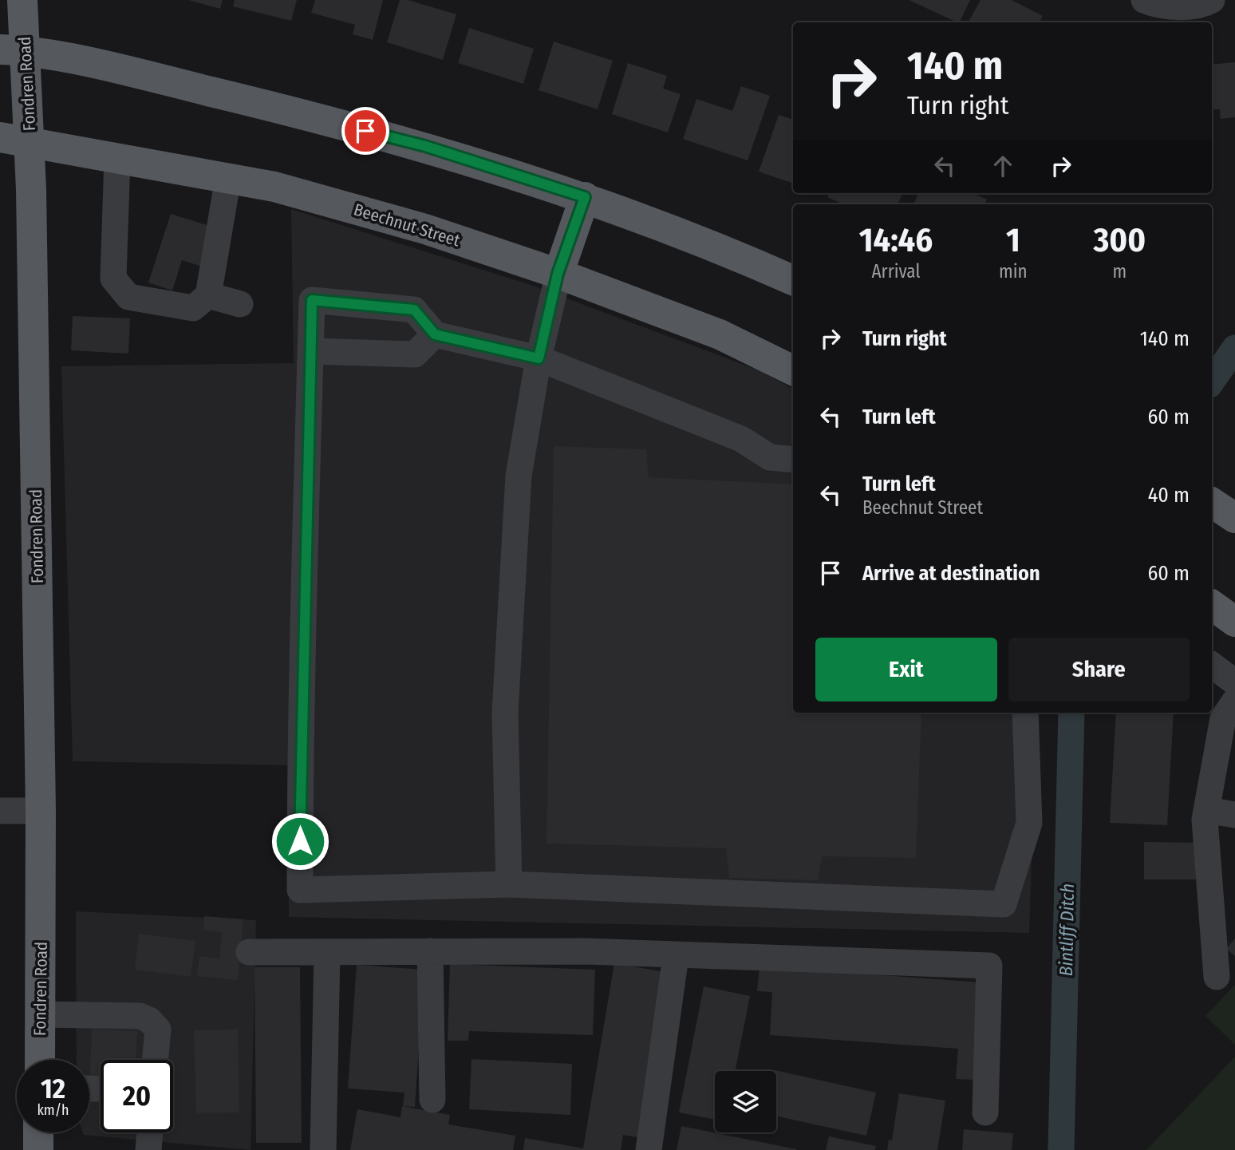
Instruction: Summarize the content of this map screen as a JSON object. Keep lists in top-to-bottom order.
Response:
{
  "streets": {
    "main road": ["Fondren Road", "Beechnut Street"]
  },
  "crossings": [
    ["Fondren Road", "Beechnut Street"]
  ],
  "water": ["Bintliff Ditch"],
  "page": {
    "turn": ["140 m", "Turn right"],
    "eta": [
      "14:46",
      "Arrival",
      "1",
      "min",
      "300",
      "m"
    ],
    "list": [
      {
        "name": "Turn right",
        "value": "140 m"
      },
      {
        "name": "Turn left",
        "value": "60 m"
      },
      {
        "name": "Turn left",
        "note": "Beechnut Street",
        "value": "40 m"
      },
      {
        "name": "Arrive at destination",
        "value": "60 m"
      }
    ],
    "buttons": ["Exit", "Share"],
    "speed": "12 km/h",
    "limit": "20"
  }
}
